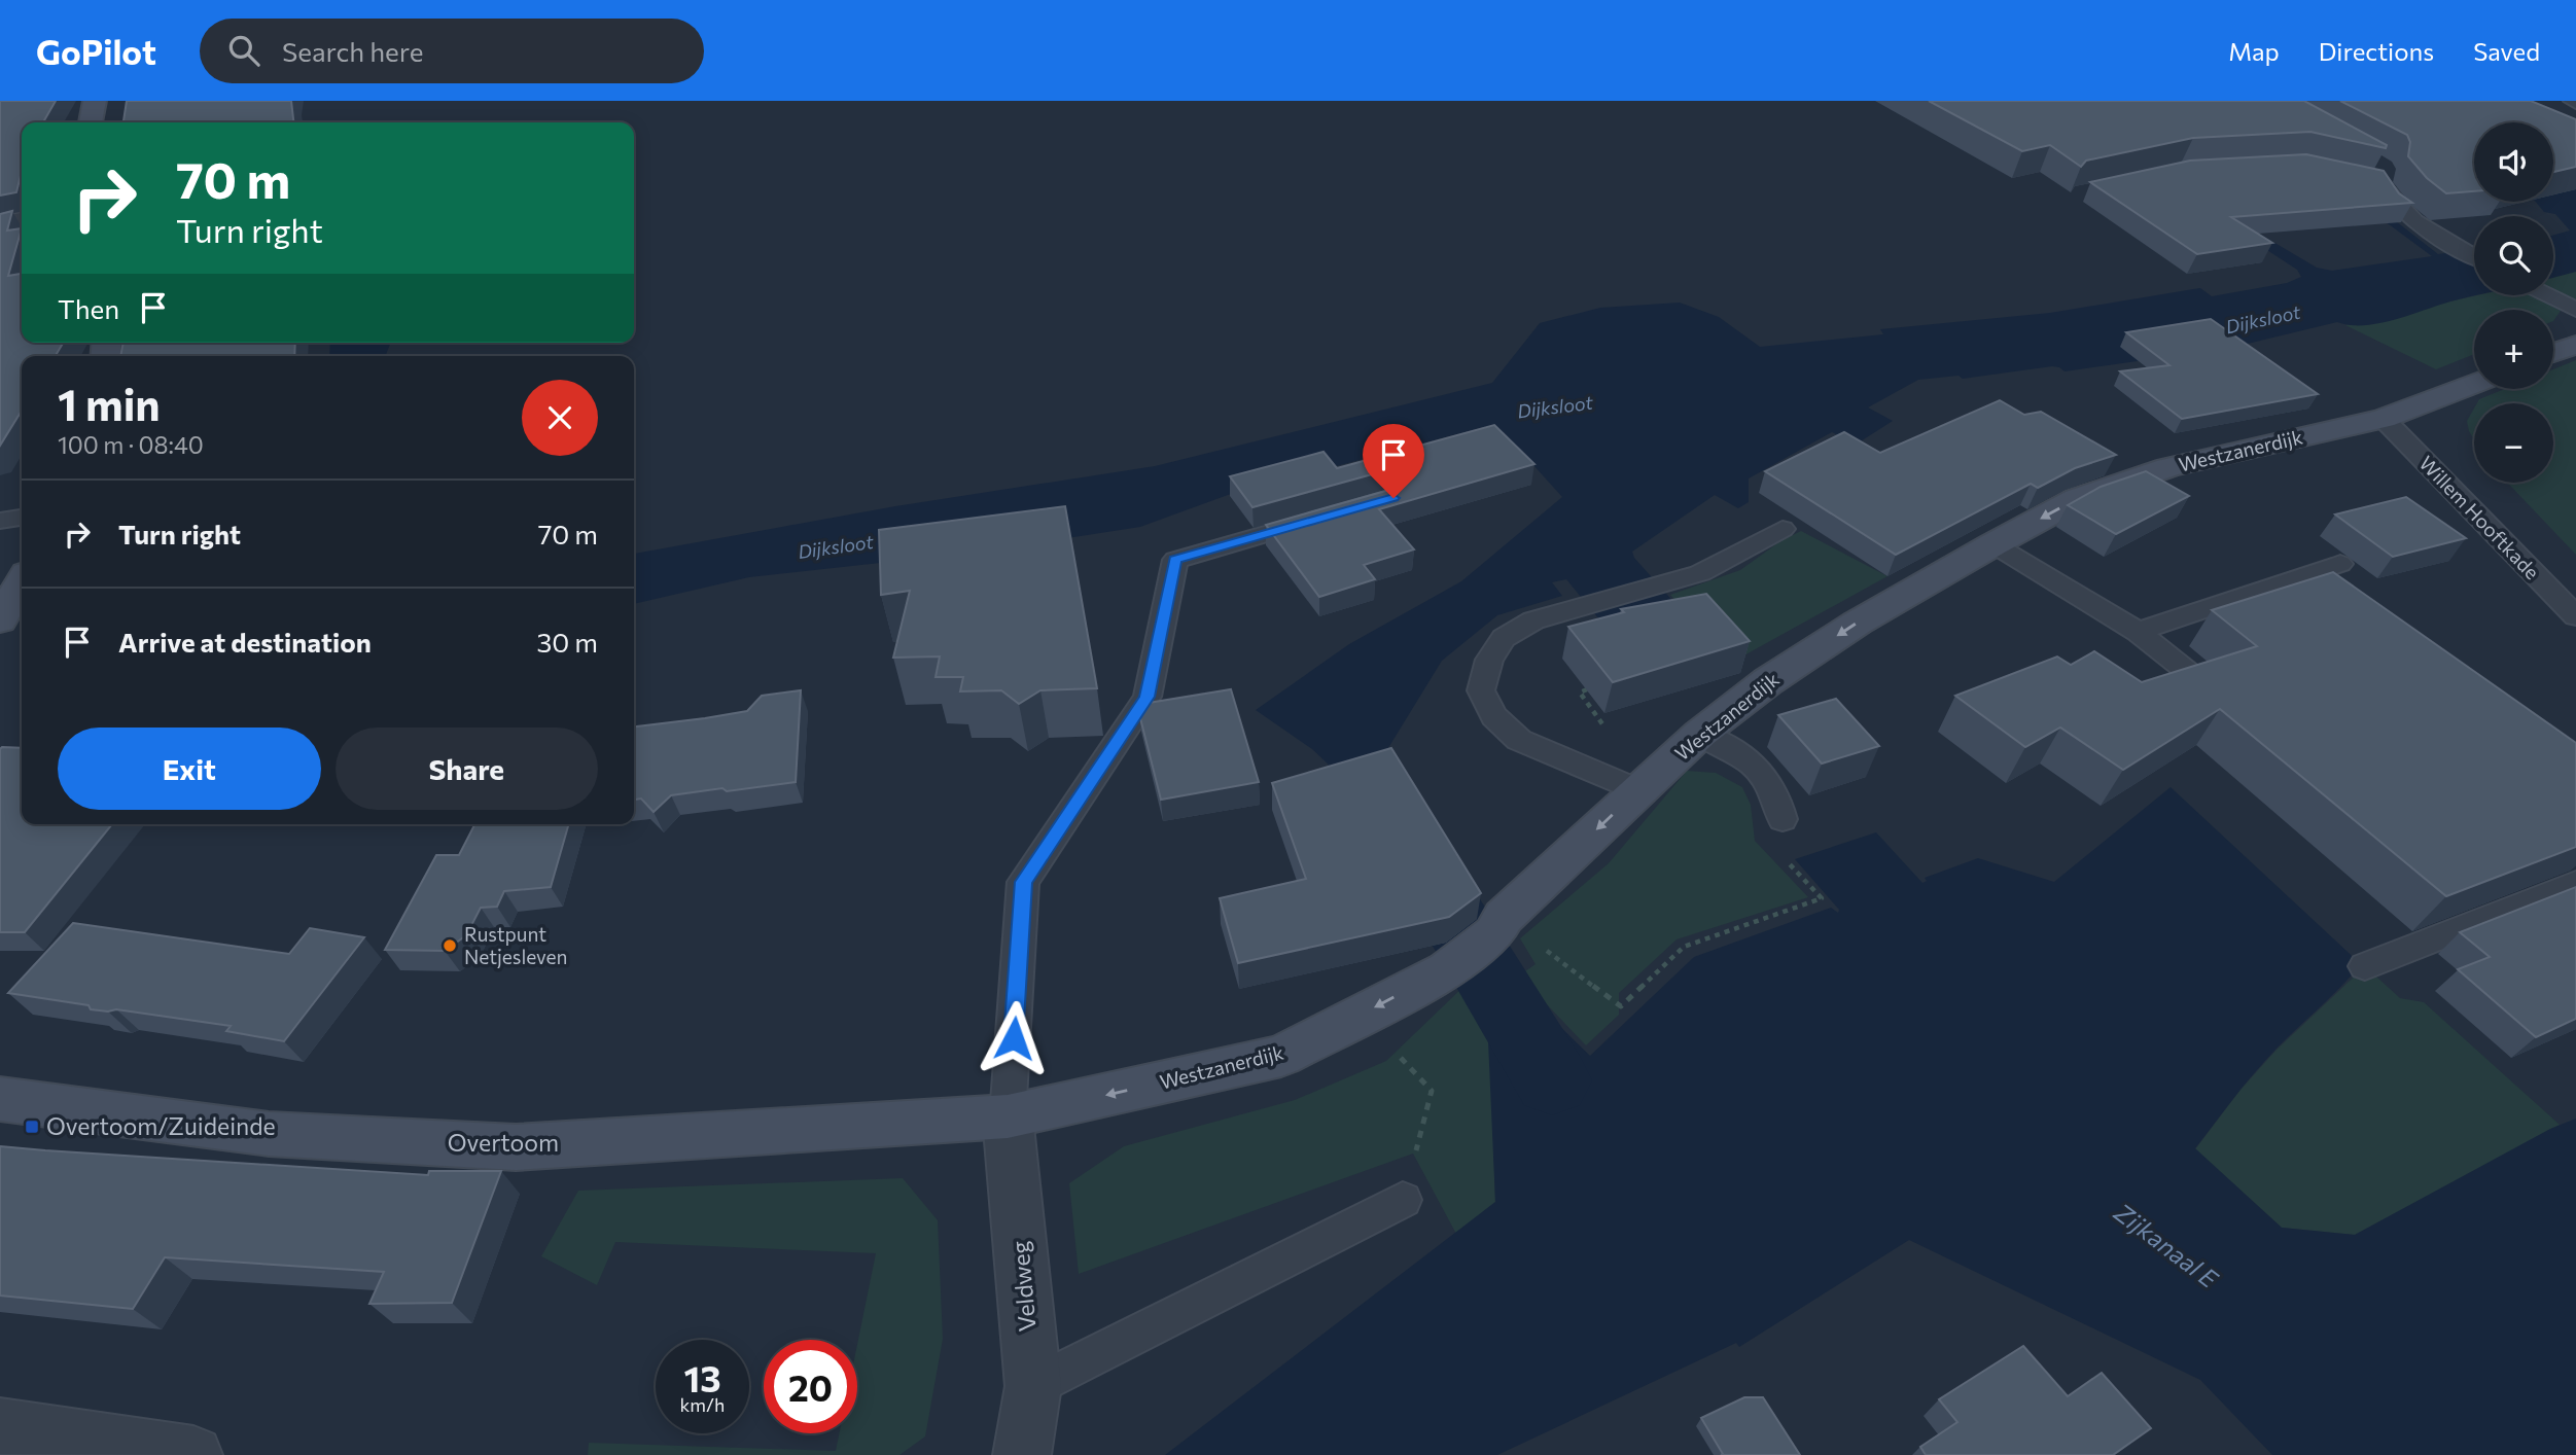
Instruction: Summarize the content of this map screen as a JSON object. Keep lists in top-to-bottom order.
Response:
{
  "streets": {
    "street": ["Westzanerdijk", "Overtoom", "Veldweg"],
    "lane": ["Willem Hooftkade"]
  },
  "crossings": [
    ["Westzanerdijk", "Willem Hooftkade"],
    ["Westzanerdijk", "Overtoom"],
    ["Westzanerdijk", "Veldweg"],
    ["Overtoom", "Veldweg"]
  ],
  "one_way": ["Westzanerdijk"],
  "water": ["Dijksloot", "Zijkanaal E"],
  "places": {
    "other": ["Rustpunt Netjesleven"],
    "transit": ["Overtoom/Zuideinde"]
  },
  "page": {
    "header": "GoPilot",
    "search": "Search here",
    "nav": ["Map", "Directions", "Saved"],
    "map_buttons": ["+", "−"],
    "turn": ["70 m", "Turn right"],
    "then": "Then",
    "heading": ["1 min", "100 m · 08:40"],
    "list": [
      {
        "name": "Turn right",
        "value": "70 m"
      },
      {
        "name": "Arrive at destination",
        "value": "30 m"
      }
    ],
    "buttons": ["Exit", "Share"],
    "speed": "13 km/h",
    "limit": "20"
  }
}
